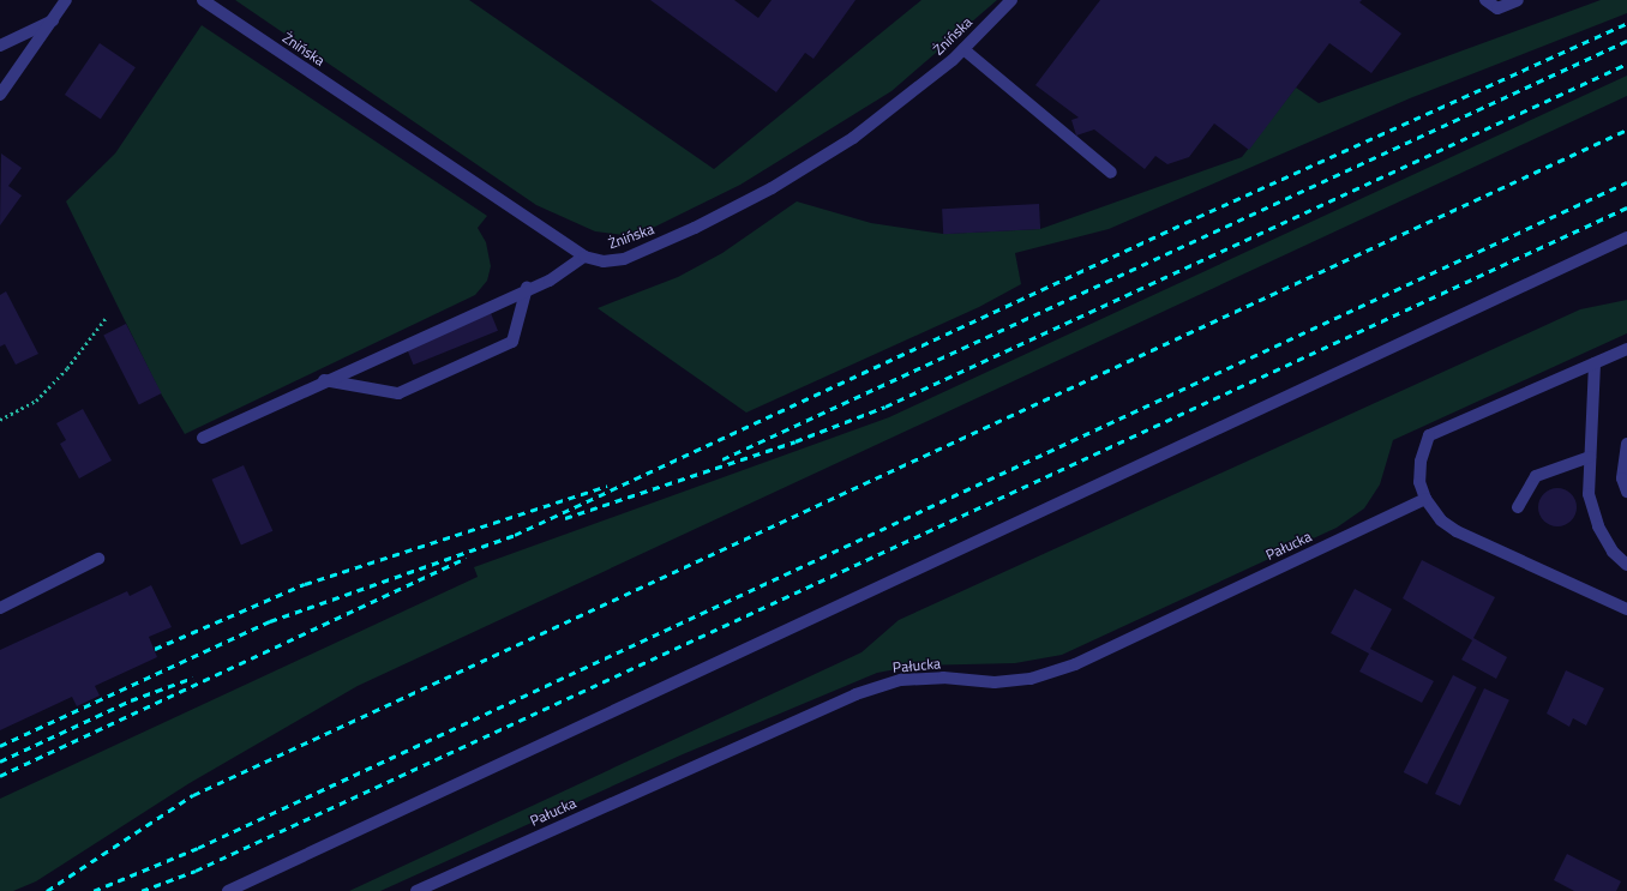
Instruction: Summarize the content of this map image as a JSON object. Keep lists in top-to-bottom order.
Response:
{
  "streets": {
    "street": ["Żnińska", "Pałucka"]
  }
}
